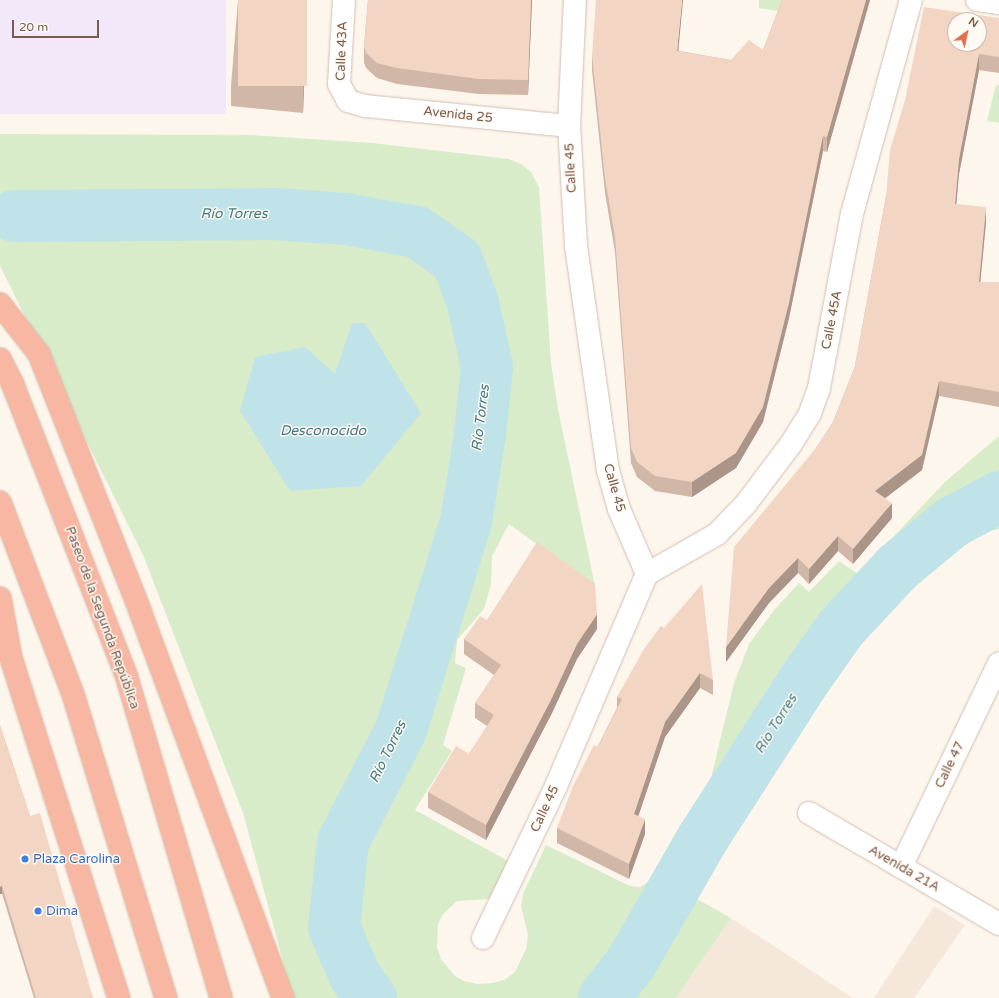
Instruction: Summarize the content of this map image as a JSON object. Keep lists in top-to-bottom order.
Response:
{
  "streets": {
    "highway": ["Paseo de la Segunda República"],
    "street": [
      "Calle 43A",
      "Avenida 25",
      "Calle 45",
      "Calle 45A",
      "Calle 47",
      "Avenida 21A"
    ]
  },
  "crossings": [
    ["Calle 43A", "Avenida 25"],
    ["Avenida 25", "Calle 45"],
    ["Calle 45", "Calle 45A"],
    ["Calle 47", "Avenida 21A"]
  ],
  "water": ["Río Torres", "Desconocido"],
  "places": ["Plaza Carolina", "Dima"],
  "scale_bar": "20 m",
  "north": "top right"
}
